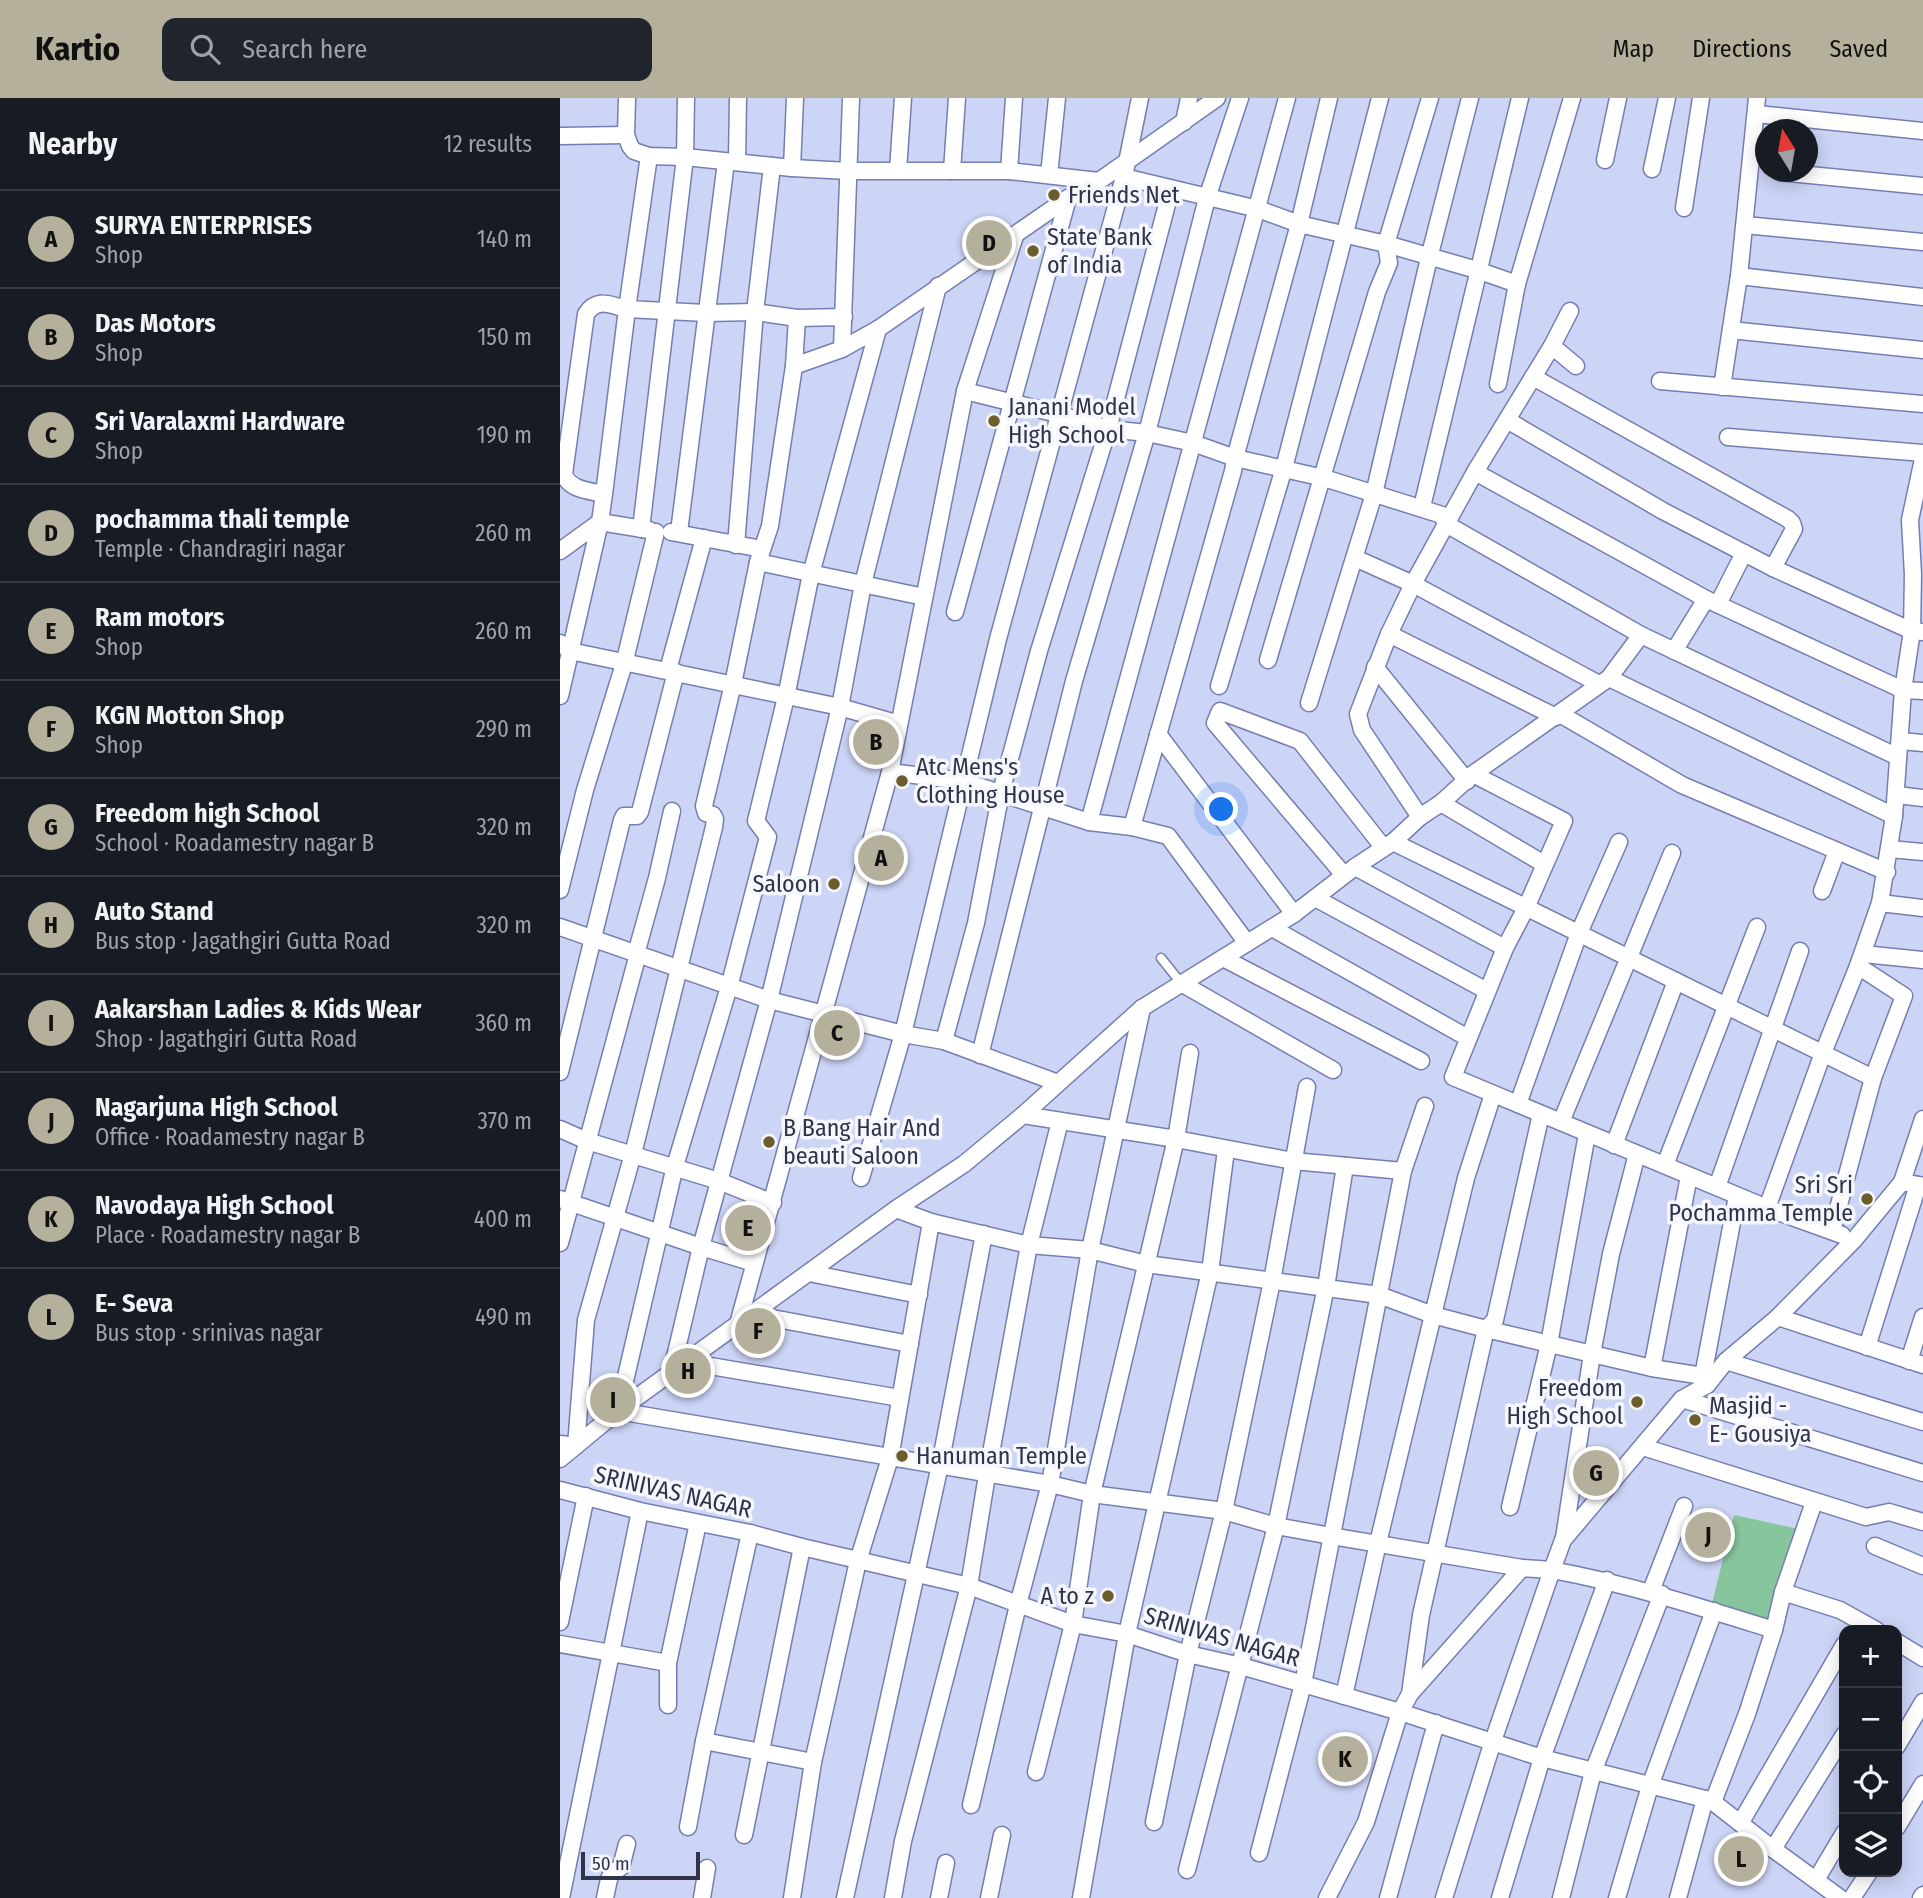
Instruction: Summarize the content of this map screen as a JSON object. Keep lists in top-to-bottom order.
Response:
{
  "streets": {
    "street": ["SRINIVAS NAGAR"]
  },
  "places": [
    "Friends Net",
    "State Bank of India",
    "Janani Model High School",
    "Atc Mens's Clothing House",
    "Saloon",
    "B Bang Hair And beauti Saloon",
    "Sri Sri Pochamma Temple",
    "Freedom High School",
    "Masjid - E- Gousiya",
    "Hanuman Temple",
    "A to z"
  ],
  "scale_bar": "50 m",
  "north": "top",
  "page": {
    "header": "Kartio",
    "search": "Search here",
    "nav": ["Map", "Directions", "Saved"],
    "heading": ["Nearby", "12 results"],
    "list": [
      {
        "mark": "A",
        "name": "SURYA ENTERPRISES",
        "note": "Shop",
        "value": "140 m"
      },
      {
        "mark": "B",
        "name": "Das Motors",
        "note": "Shop",
        "value": "150 m"
      },
      {
        "mark": "C",
        "name": "Sri Varalaxmi Hardware",
        "note": "Shop",
        "value": "190 m"
      },
      {
        "mark": "D",
        "name": "pochamma thali temple",
        "note": "Temple · Chandragiri nagar",
        "value": "260 m"
      },
      {
        "mark": "E",
        "name": "Ram motors",
        "note": "Shop",
        "value": "260 m"
      },
      {
        "mark": "F",
        "name": "KGN Motton Shop",
        "note": "Shop",
        "value": "290 m"
      },
      {
        "mark": "G",
        "name": "Freedom high School",
        "note": "School · Roadamestry nagar B",
        "value": "320 m"
      },
      {
        "mark": "H",
        "name": "Auto Stand",
        "note": "Bus stop · Jagathgiri Gutta Road",
        "value": "320 m"
      },
      {
        "mark": "I",
        "name": "Aakarshan Ladies & Kids Wear",
        "note": "Shop · Jagathgiri Gutta Road",
        "value": "360 m"
      },
      {
        "mark": "J",
        "name": "Nagarjuna High School",
        "note": "Office · Roadamestry nagar B",
        "value": "370 m"
      },
      {
        "mark": "K",
        "name": "Navodaya High School",
        "note": "Place · Roadamestry nagar B",
        "value": "400 m"
      },
      {
        "mark": "L",
        "name": "E- Seva",
        "note": "Bus stop · srinivas nagar",
        "value": "490 m"
      }
    ],
    "pins": [
      "D",
      "B",
      "A",
      "C",
      "E",
      "F",
      "H",
      "I",
      "G",
      "J",
      "K",
      "L"
    ],
    "map_buttons": ["+", "−"],
    "scale": "50 m"
  }
}
